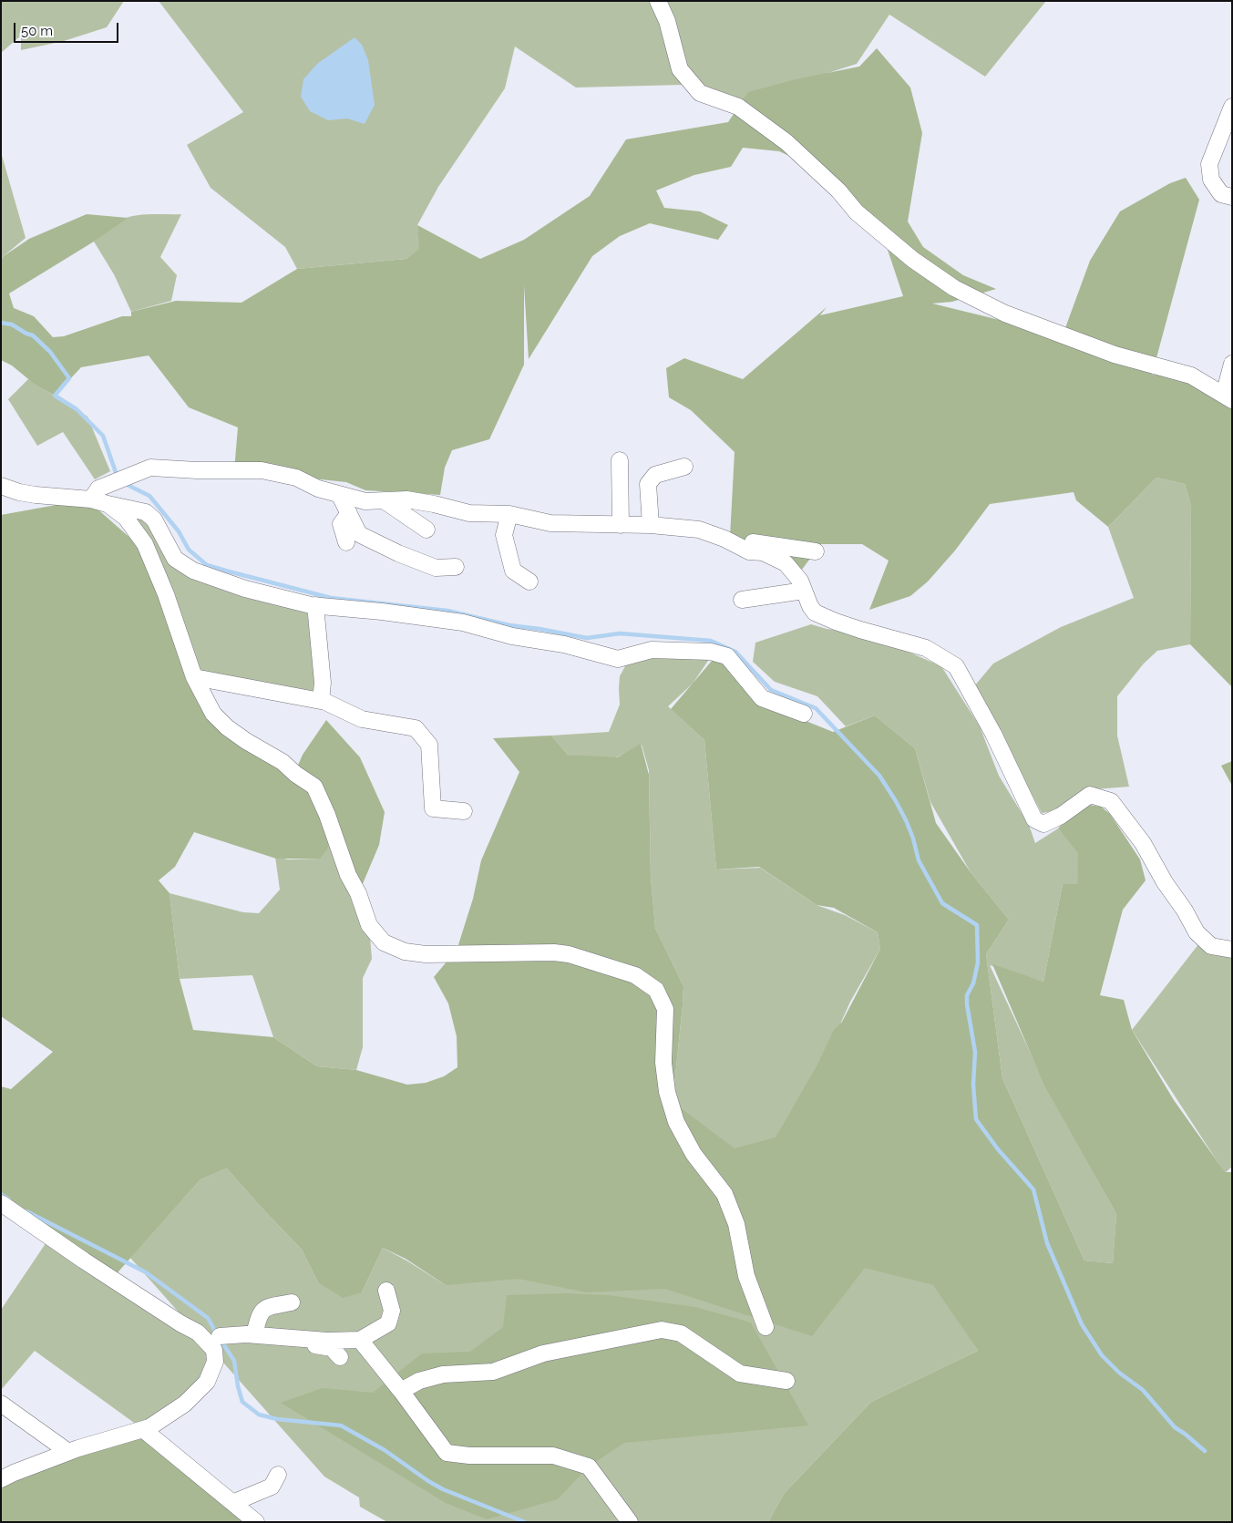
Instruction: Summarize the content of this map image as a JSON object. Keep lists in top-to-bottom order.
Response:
{
  "scale_bar": "50 m"
}
